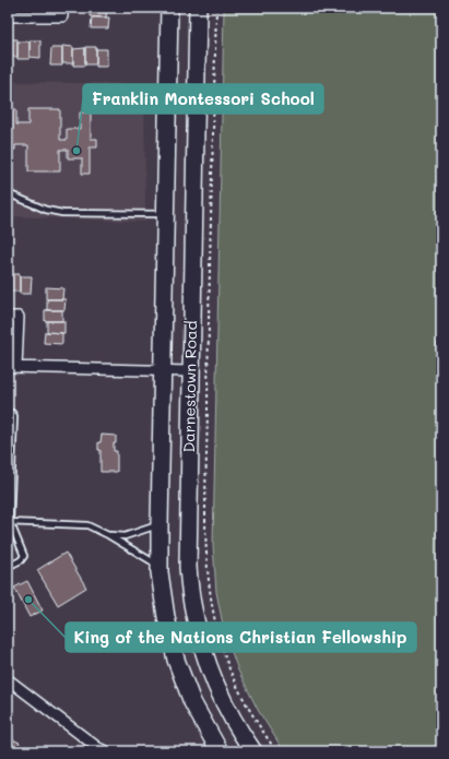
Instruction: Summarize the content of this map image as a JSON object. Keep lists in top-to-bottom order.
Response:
{
  "streets": {
    "main road": ["Darnestown Road"]
  },
  "places": ["Franklin Montessori School", "King of the Nations Christian Fellowship"]
}
